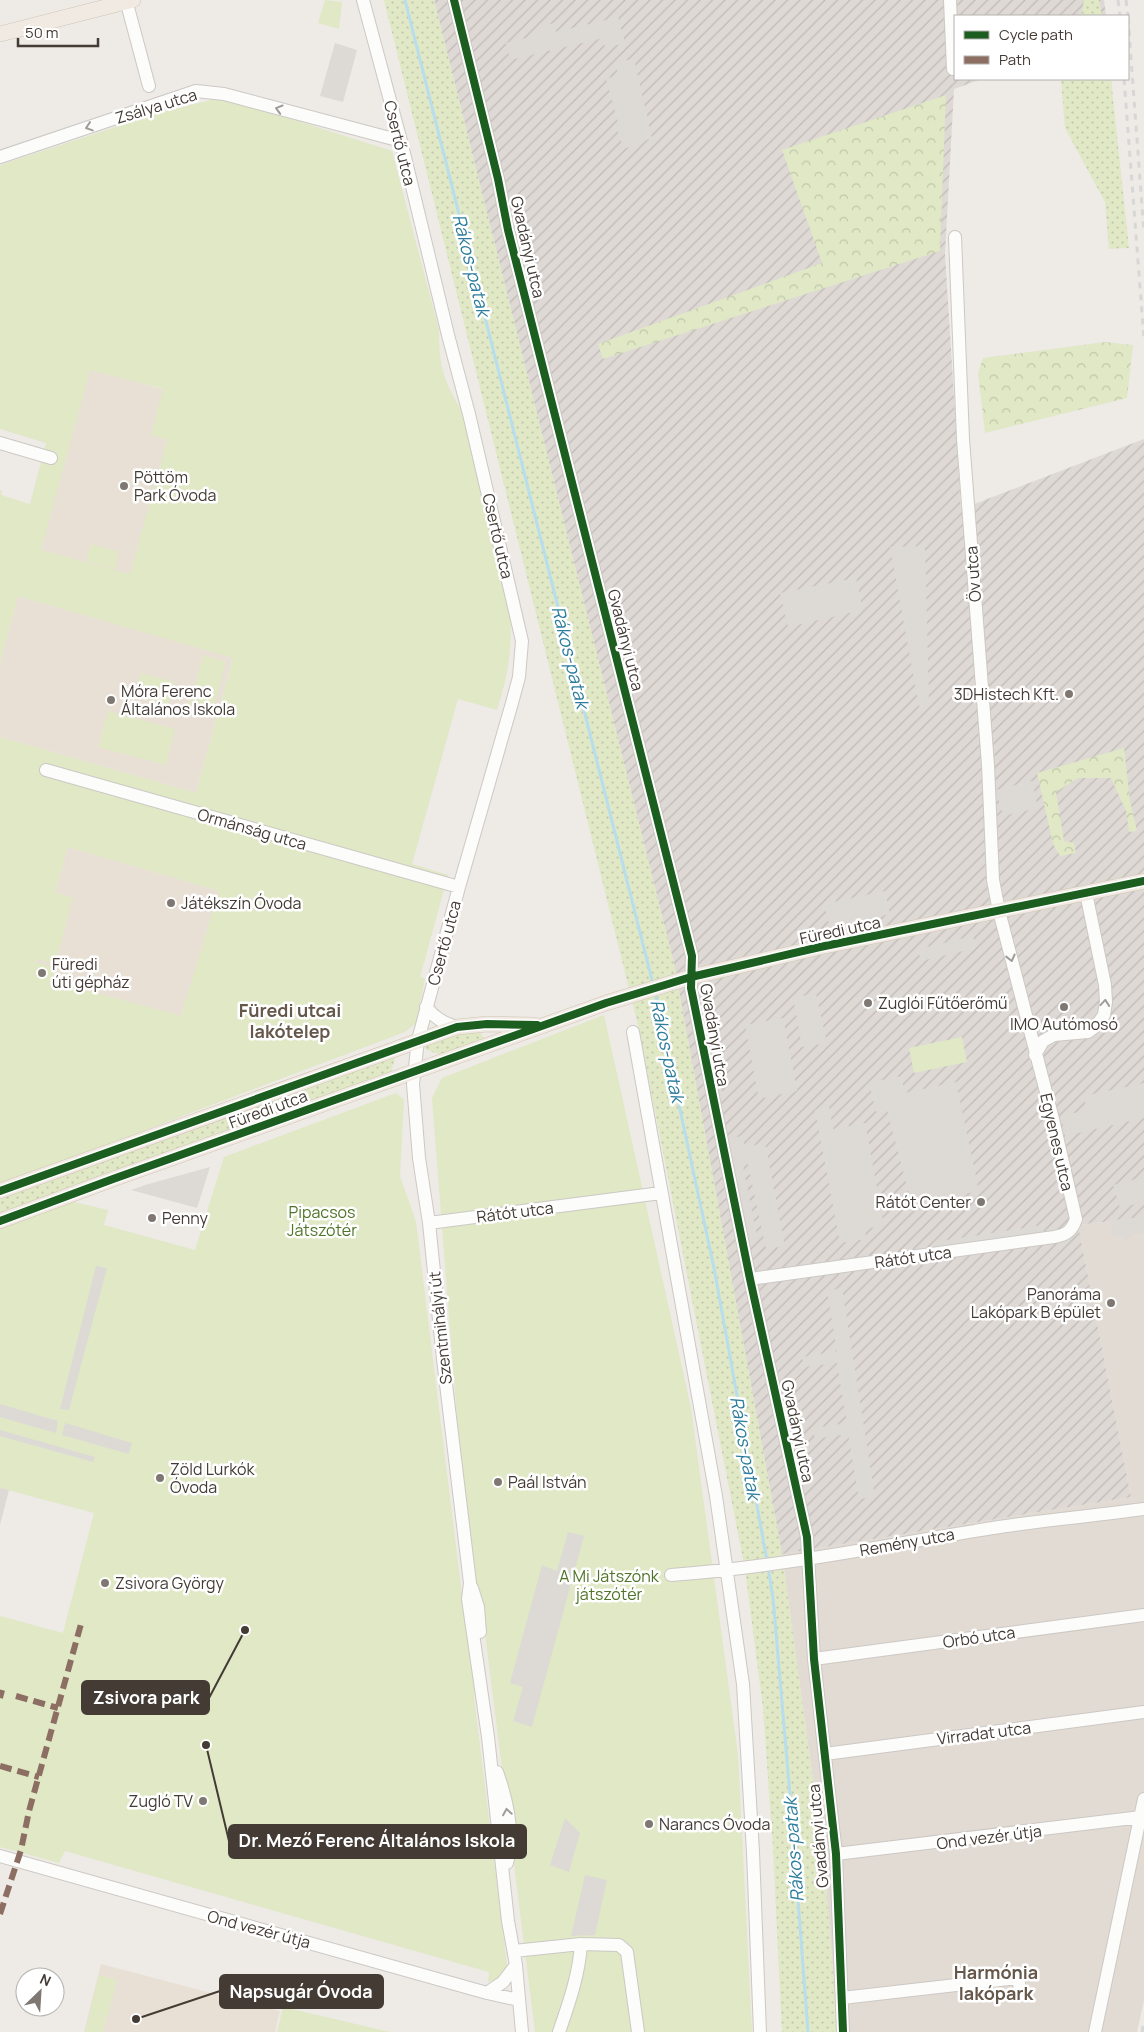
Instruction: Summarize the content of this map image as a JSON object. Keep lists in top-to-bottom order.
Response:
{
  "streets": {
    "main road": ["Füredi utca"],
    "street": [
      "Zsálya utca",
      "Csertő utca",
      "Gvadányi utca",
      "Öv utca",
      "Ormánság utca",
      "Egyenes utca",
      "Rátót utca",
      "Szentmihályi út",
      "Remény utca",
      "Orbó utca",
      "Virradat utca",
      "Ond vezér útja"
    ]
  },
  "crossings": [
    ["Zsálya utca", "Csertő utca"],
    ["Csertő utca", "Ormánság utca"],
    ["Csertő utca", "Füredi utca"],
    ["Csertő utca", "Szentmihályi út"],
    ["Gvadányi utca", "Füredi utca"],
    ["Gvadányi utca", "Rátót utca"],
    ["Gvadányi utca", "Remény utca"],
    ["Gvadányi utca", "Orbó utca"],
    ["Gvadányi utca", "Virradat utca"],
    ["Gvadányi utca", "Ond vezér útja"],
    ["Öv utca", "Füredi utca"],
    ["Öv utca", "Egyenes utca"],
    ["Füredi utca", "Egyenes utca"],
    ["Füredi utca", "Szentmihályi út"],
    ["Egyenes utca", "Rátót utca"],
    ["Rátót utca", "Szentmihályi út"],
    ["Szentmihályi út", "Ond vezér útja"]
  ],
  "one_way": ["Zsálya utca", "Egyenes utca"],
  "districts": ["Füredi utcai lakótelep", "Harmónia lakópark"],
  "water": ["Rákos-patak"],
  "parks": ["Pipacsos Játszótér", "A Mi Játszónk játszótér"],
  "places": [
    "Pöttöm Park Óvoda",
    "3DHistech Kft.",
    "Móra Ferenc Általános Iskola",
    "Játékszín Óvoda",
    "Füredi úti gépház",
    "Zuglói Fűtőerőmű",
    "IMO Autómosó",
    "Rátót Center",
    "Penny",
    "Panoráma Lakópark B épület",
    "Zöld Lurkók Óvoda",
    "Paál István",
    "Zsivora György",
    "Zsivora park",
    "Dr. Mező Ferenc Általános Iskola",
    "Zugló TV",
    "Narancs Óvoda",
    "Napsugár Óvoda"
  ],
  "legend": ["Cycle path", "Path"],
  "scale_bar": "50 m",
  "north": "top right"
}
